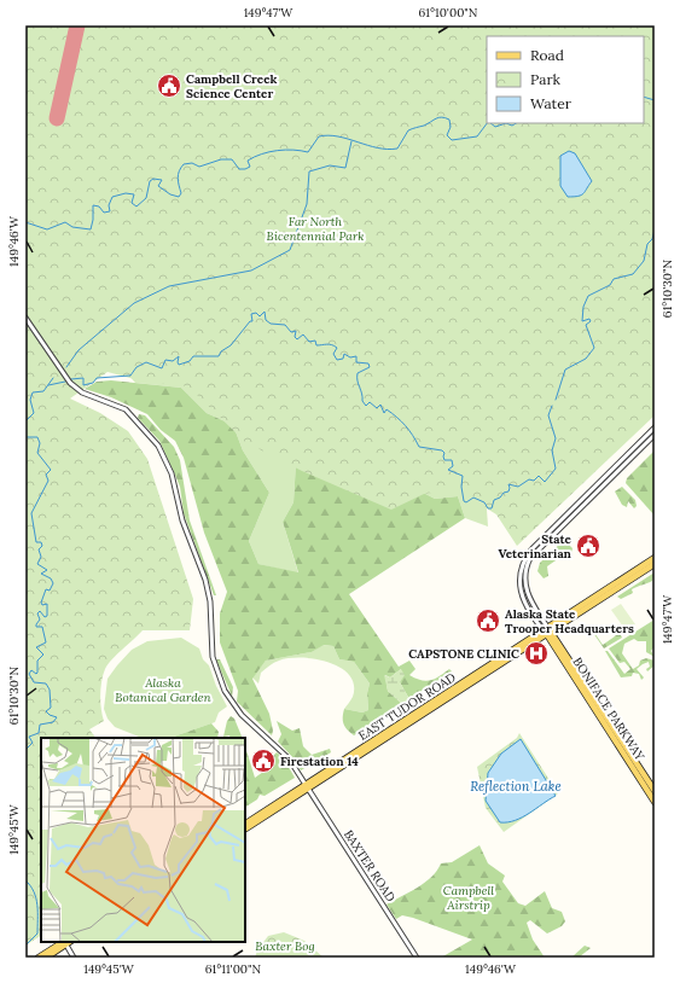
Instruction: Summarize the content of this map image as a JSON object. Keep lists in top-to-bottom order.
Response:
{
  "streets": {
    "main road": ["EAST TUDOR ROAD", "BONIFACE PARKWAY"],
    "street": ["BAXTER ROAD"]
  },
  "crossings": [
    ["EAST TUDOR ROAD", "BONIFACE PARKWAY"],
    ["EAST TUDOR ROAD", "BAXTER ROAD"]
  ],
  "water": ["Reflection Lake"],
  "parks": [
    "Far North Bicentennial Park",
    "Alaska Botanical Garden",
    "Campbell Airstrip",
    "Baxter Bog"
  ],
  "places": {
    "public building": [
      "Campbell Creek Science Center",
      "State Veterinarian",
      "Alaska State Trooper Headquarters",
      "Firestation 14"
    ],
    "hospital": ["CAPSTONE CLINIC"]
  },
  "legend": ["Road", "Park", "Water"],
  "coordinates": [
    "149°47'W",
    "61°10'00\"N",
    "149°46'W",
    "61°10'30\"N",
    "149°45'W",
    "61°11'00\"N"
  ]
}
